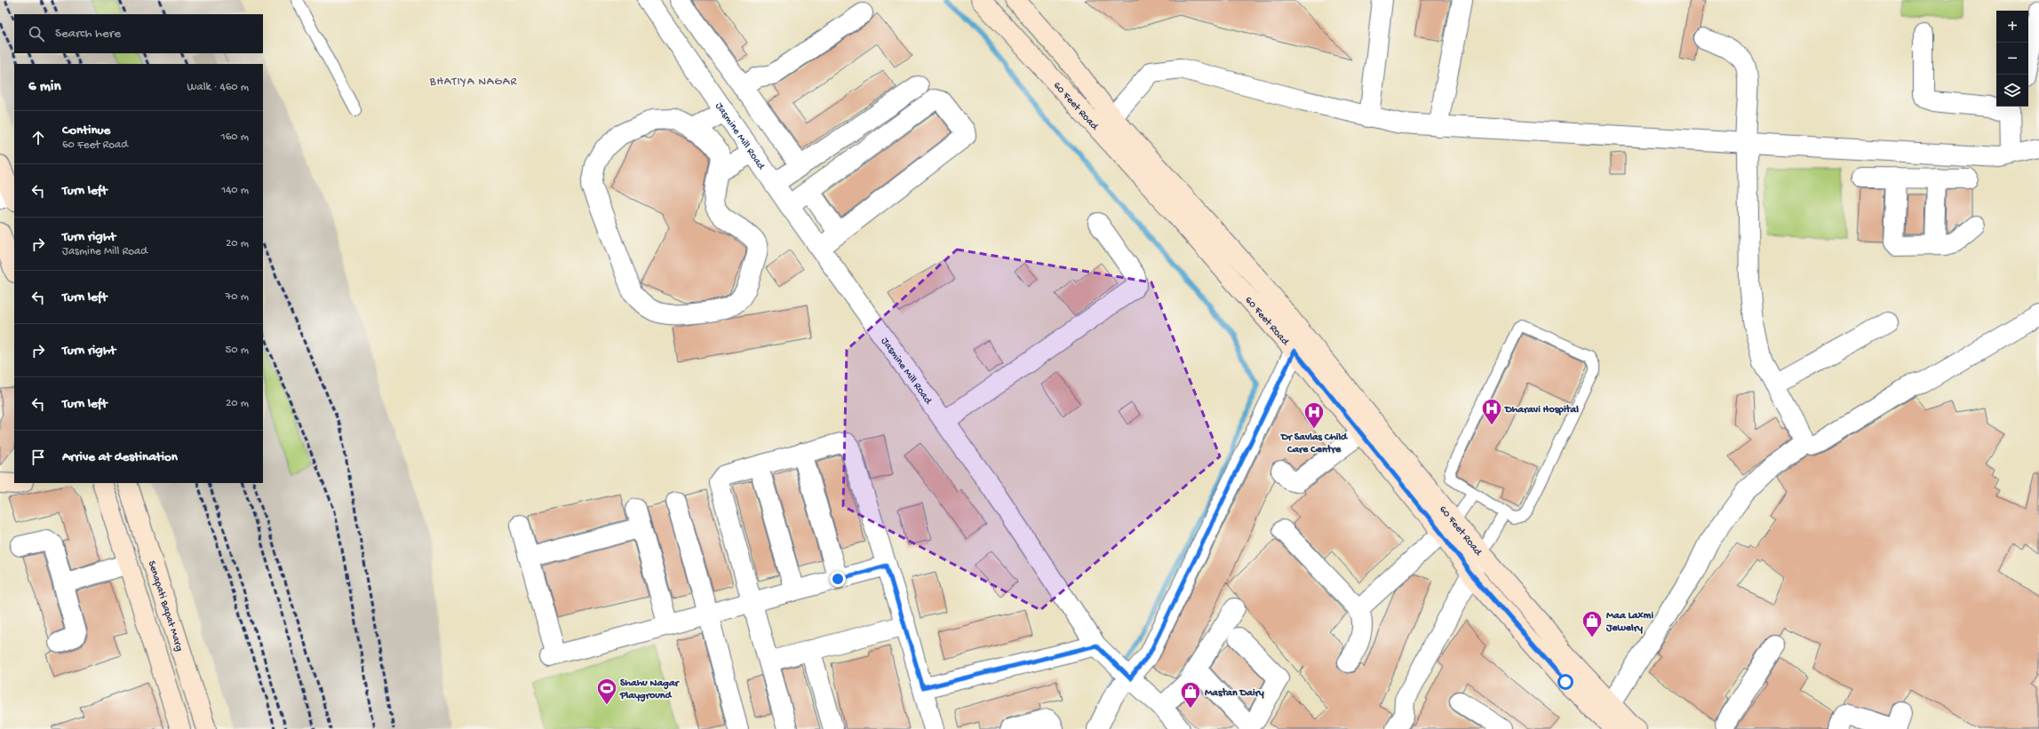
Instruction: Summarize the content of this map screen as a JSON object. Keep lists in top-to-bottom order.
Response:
{
  "streets": {
    "main road": ["60 Feet Road", "Senapati Bapat Marg"],
    "street": ["Jasmine Mill Road"]
  },
  "districts": ["BHATIYA NAGAR"],
  "places": {
    "hospital": ["Dharavi Hospital", "Dr Savlas Child Care Centre"],
    "shop": ["Maa Laxmi Jewelry", "Mastan Dairy"],
    "sports": ["Shahu Nagar Playground"]
  },
  "page": {
    "map_buttons": ["+", "−"],
    "search": "Search here",
    "heading": ["6 min", "Walk · 460 m"],
    "list": [
      ["Continue", "60 Feet Road", "160 m"],
      ["Turn left", "140 m"],
      ["Turn right", "Jasmine Mill Road", "20 m"],
      ["Turn left", "70 m"],
      ["Turn right", "50 m"],
      ["Turn left", "20 m"],
      "Arrive at destination"
    ]
  }
}
